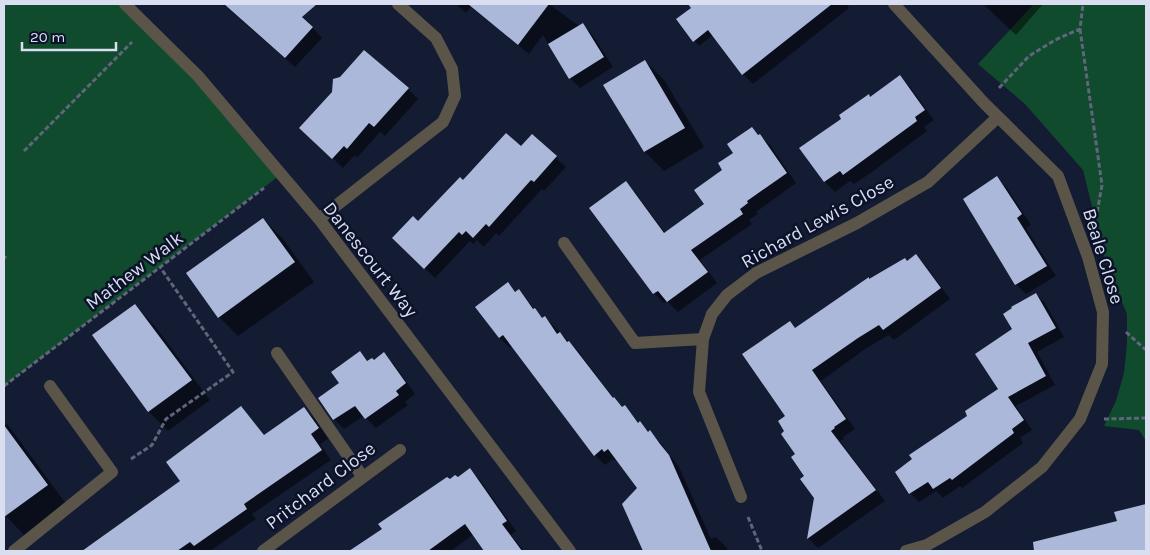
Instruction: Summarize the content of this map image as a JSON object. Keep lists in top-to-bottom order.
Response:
{
  "streets": {
    "street": [
      "Richard Lewis Close",
      "Beale Close",
      "Danescourt Way",
      "Pritchard Close"
    ],
    "path": ["Mathew Walk"]
  },
  "crossings": [
    ["Richard Lewis Close", "Beale Close"],
    ["Danescourt Way", "Mathew Walk"]
  ],
  "scale_bar": "20 m"
}
